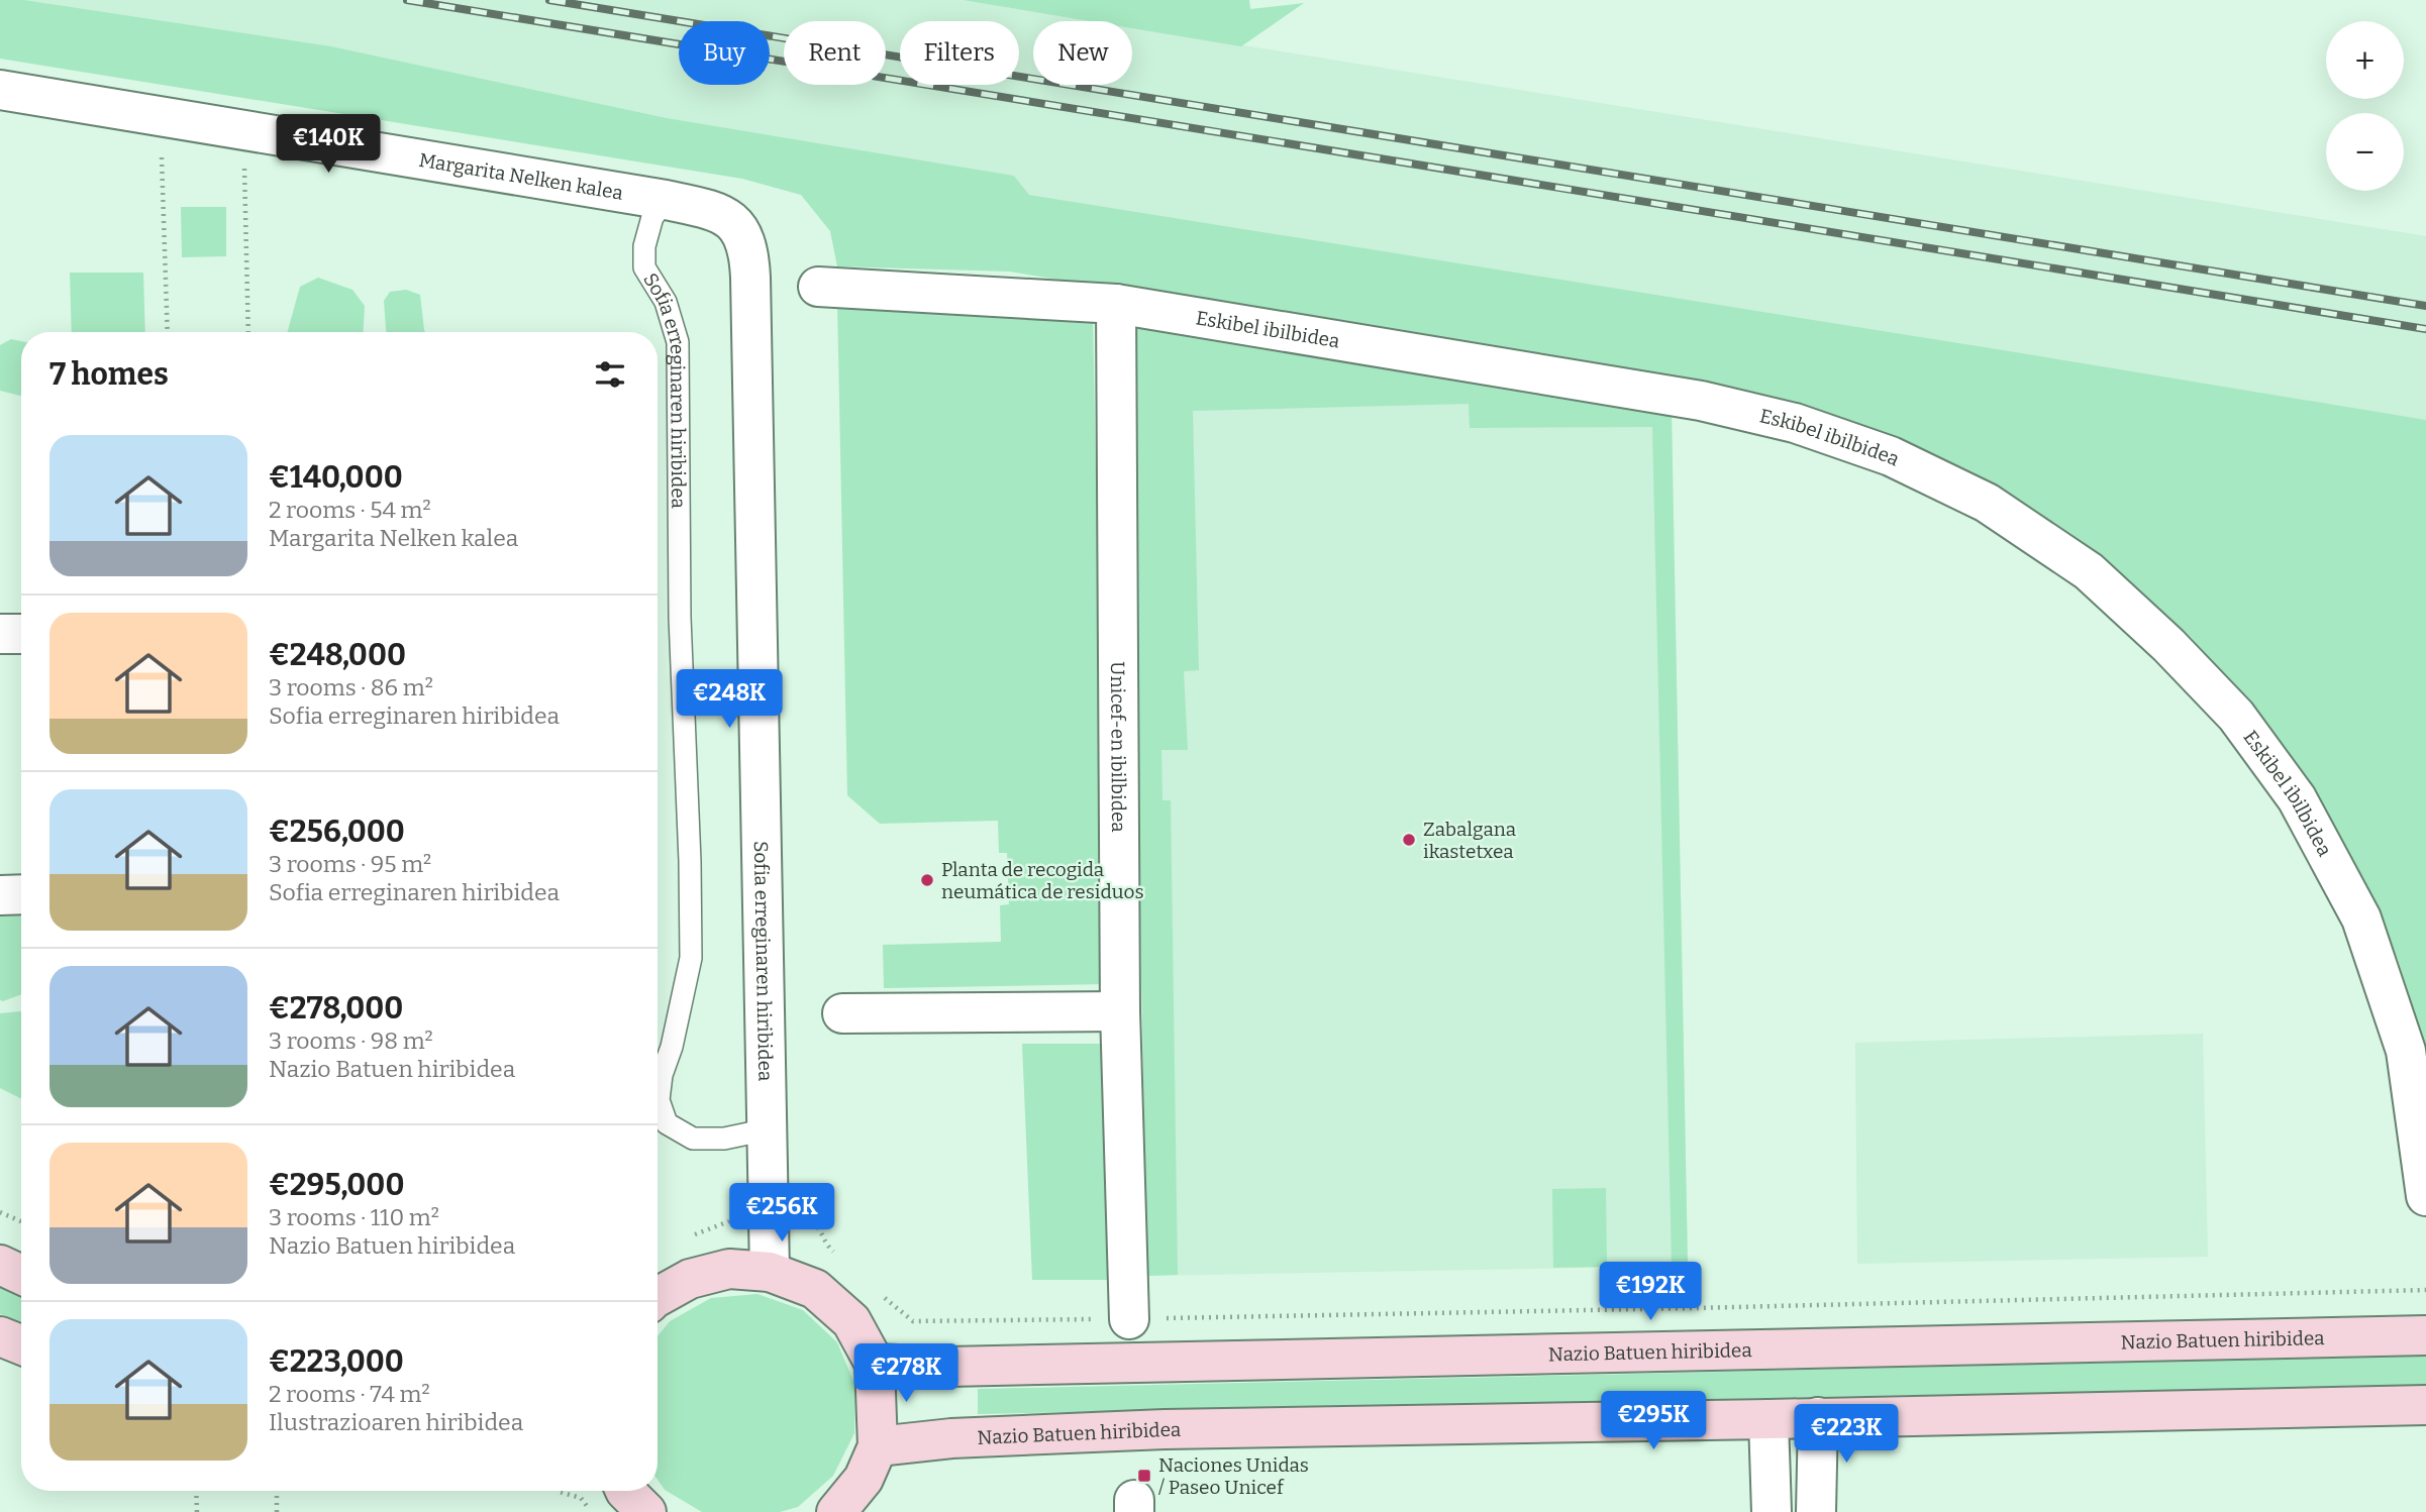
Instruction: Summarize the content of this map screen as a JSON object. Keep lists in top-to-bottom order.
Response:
{
  "streets": {
    "main road": ["Nazio Batuen hiribidea"],
    "street": [
      "Margarita Nelken kalea",
      "Eskibel ibilbidea",
      "Sofia erreginaren hiribidea",
      "Unicef-en ibilbidea"
    ]
  },
  "crossings": [
    ["Margarita Nelken kalea", "Sofia erreginaren hiribidea"],
    ["Eskibel ibilbidea", "Unicef-en ibilbidea"]
  ],
  "places": {
    "other": ["Zabalgana ikastetxea", "Planta de recogida neumática de residuos"],
    "transit": ["Naciones Unidas / Paseo Unicef"]
  },
  "page": {
    "map_buttons": ["+", "−"],
    "chip": [
      "Buy",
      "Rent",
      "Filters",
      "New"
    ],
    "price": [
      "€140K",
      "€248K",
      "€256K",
      "€192K",
      "€278K",
      "€295K",
      "€223K"
    ],
    "heading": "7 homes",
    "list": [
      {
        "name": "€140,000",
        "note": "2 rooms · 54 m² · Margarita Nelken kalea"
      },
      {
        "name": "€248,000",
        "note": "3 rooms · 86 m² · Sofia erreginaren hiribidea"
      },
      {
        "name": "€256,000",
        "note": "3 rooms · 95 m² · Sofia erreginaren hiribidea"
      },
      {
        "name": "€278,000",
        "note": "3 rooms · 98 m² · Nazio Batuen hiribidea"
      },
      {
        "name": "€295,000",
        "note": "3 rooms · 110 m² · Nazio Batuen hiribidea"
      },
      {
        "name": "€223,000",
        "note": "2 rooms · 74 m² · Ilustrazioaren hiribidea"
      }
    ]
  }
}
